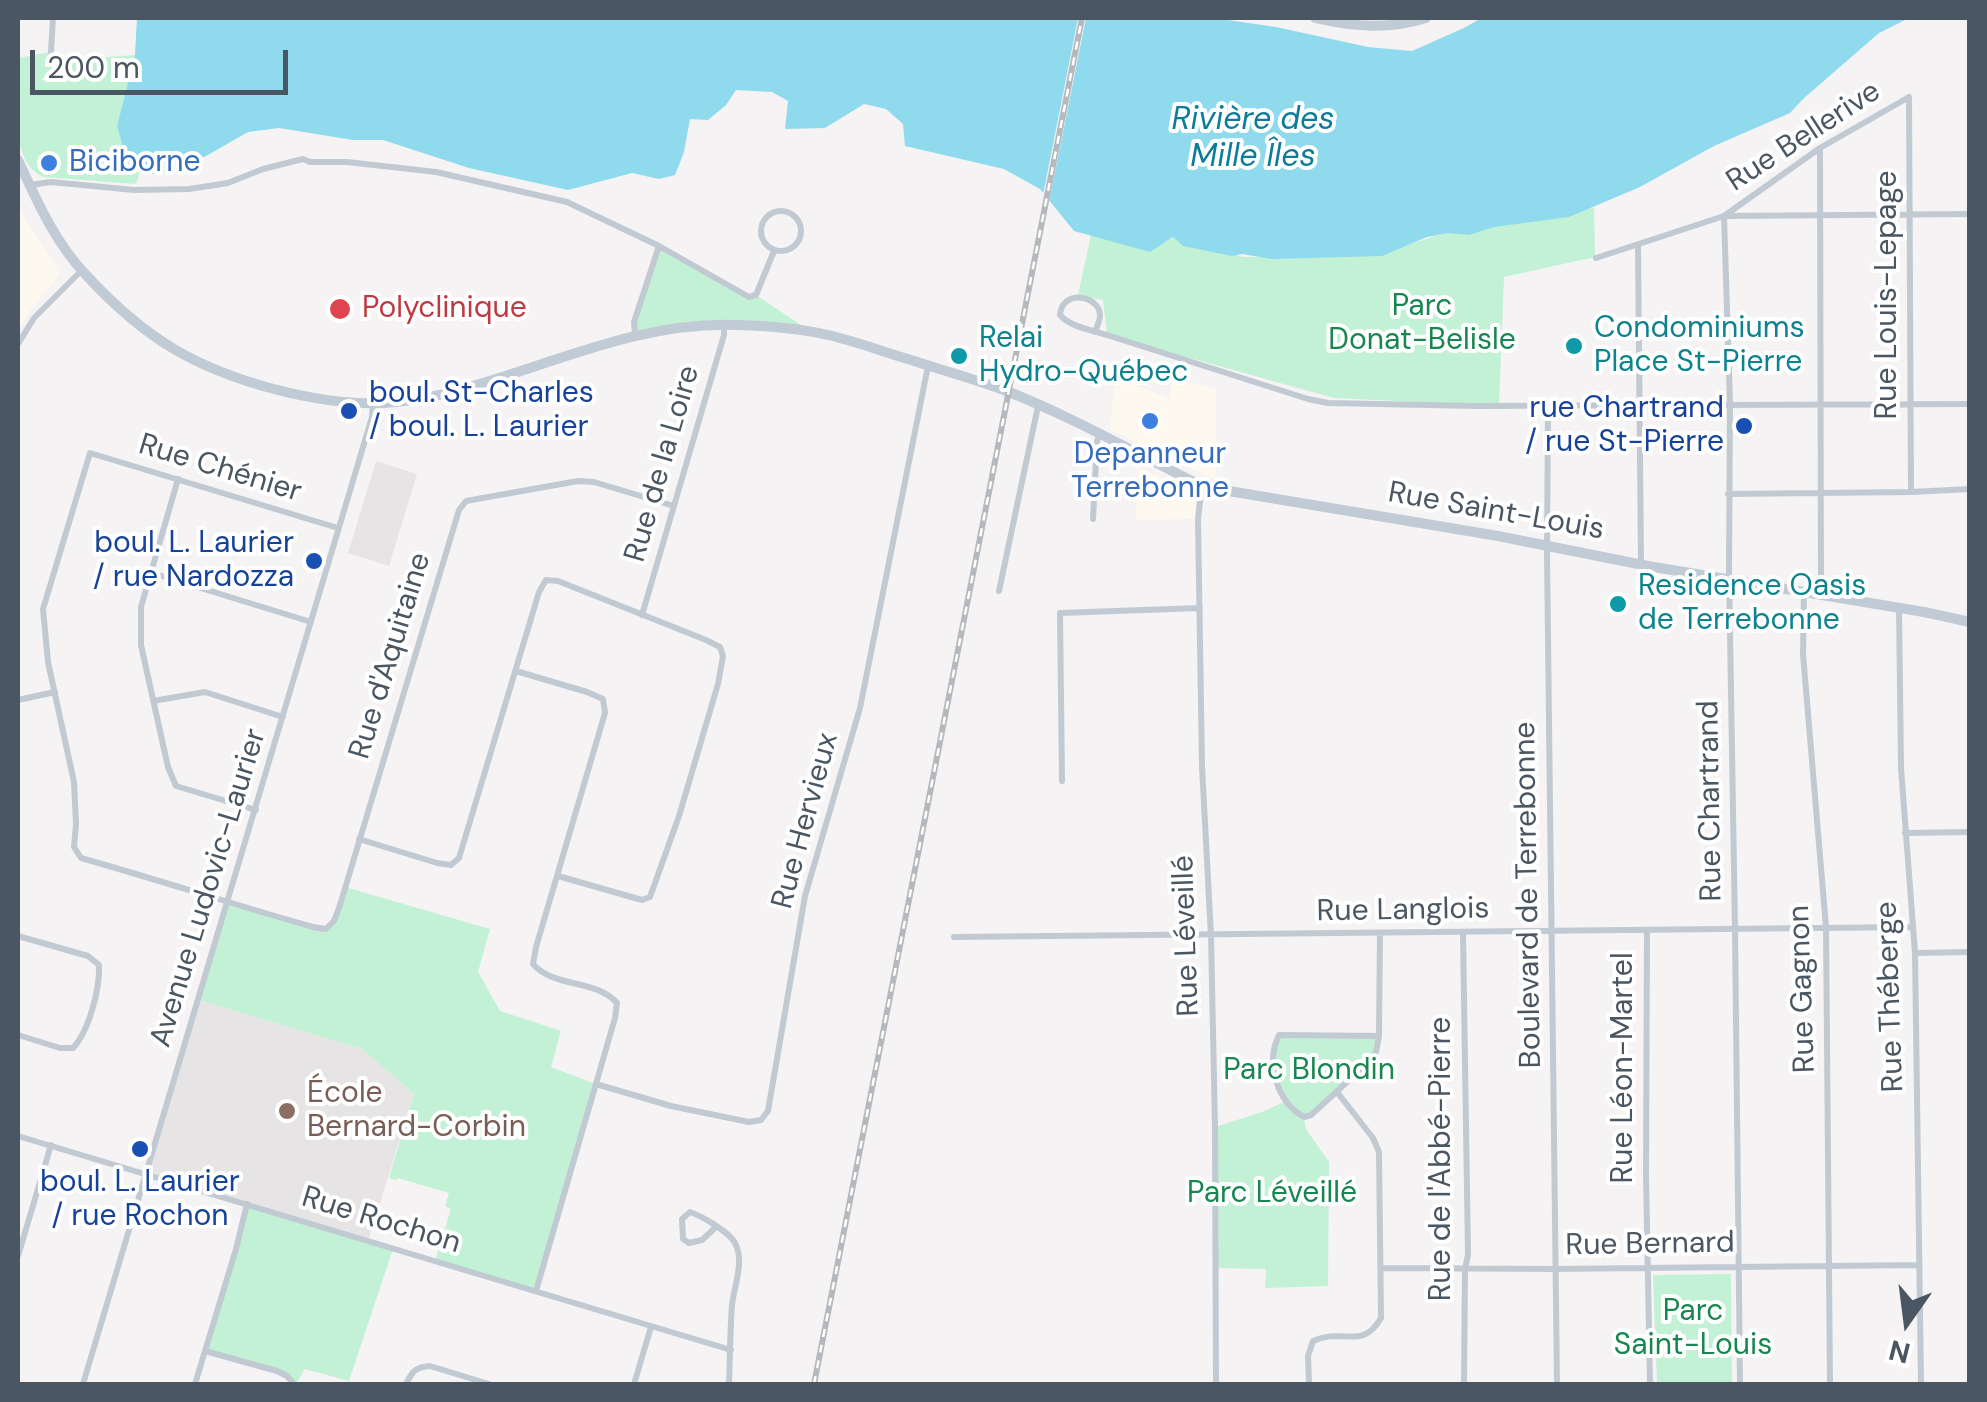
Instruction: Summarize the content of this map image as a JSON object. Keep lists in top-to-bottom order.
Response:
{
  "streets": {
    "main road": ["Rue Saint-Louis"],
    "street": [
      "Rue Bellerive",
      "Rue Louis-Lepage",
      "Rue de la Loire",
      "Rue Chénier",
      "Rue d'Aquitaine",
      "Rue Chartrand",
      "Rue Hervieux",
      "Avenue Ludovic-Laurier",
      "Boulevard de Terrebonne",
      "Rue Langlois",
      "Rue Léveillé",
      "Rue Gagnon",
      "Rue Théberge",
      "Rue Léon-Martel",
      "Rue de l'Abbé-Pierre",
      "Rue Rochon",
      "Rue Bernard"
    ]
  },
  "crossings": [
    ["Rue Bellerive", "Rue Louis-Lepage"],
    ["Rue Bellerive", "Rue Chartrand"],
    ["Rue de la Loire", "Rue Saint-Louis"],
    ["Rue de la Loire", "Rue d'Aquitaine"],
    ["Rue Chénier", "Avenue Ludovic-Laurier"],
    ["Rue Saint-Louis", "Rue Chartrand"],
    ["Rue Saint-Louis", "Rue Hervieux"],
    ["Rue Saint-Louis", "Avenue Ludovic-Laurier"],
    ["Rue Saint-Louis", "Boulevard de Terrebonne"],
    ["Rue Saint-Louis", "Rue Léveillé"],
    ["Rue Saint-Louis", "Rue Gagnon"],
    ["Rue Saint-Louis", "Rue Théberge"],
    ["Rue d'Aquitaine", "Avenue Ludovic-Laurier"],
    ["Rue Chartrand", "Rue Langlois"],
    ["Rue Chartrand", "Rue Bernard"],
    ["Avenue Ludovic-Laurier", "Rue Rochon"],
    ["Boulevard de Terrebonne", "Rue Langlois"],
    ["Boulevard de Terrebonne", "Rue Bernard"],
    ["Rue Langlois", "Rue Léveillé"],
    ["Rue Langlois", "Rue Gagnon"],
    ["Rue Langlois", "Rue Théberge"],
    ["Rue Langlois", "Rue Léon-Martel"],
    ["Rue Langlois", "Rue de l'Abbé-Pierre"],
    ["Rue Gagnon", "Rue Bernard"],
    ["Rue Théberge", "Rue Bernard"],
    ["Rue Léon-Martel", "Rue Bernard"],
    ["Rue de l'Abbé-Pierre", "Rue Bernard"]
  ],
  "water": ["Rivière des Mille Îles"],
  "parks": [
    "Parc Donat-Belisle",
    "Parc Blondin",
    "Parc Léveillé",
    "Parc Saint-Louis"
  ],
  "places": [
    "Biciborne",
    "Polyclinique",
    "Condominiums Place St-Pierre",
    "Relai Hydro-Québec",
    "boul. St-Charles / boul. L. Laurier",
    "Depanneur Terrebonne",
    "rue Chartrand / rue St-Pierre",
    "boul. L. Laurier / rue Nardozza",
    "Residence Oasis de Terrebonne",
    "École Bernard-Corbin",
    "boul. L. Laurier / rue Rochon"
  ],
  "scale_bar": "200 m",
  "north": "bottom"
}
